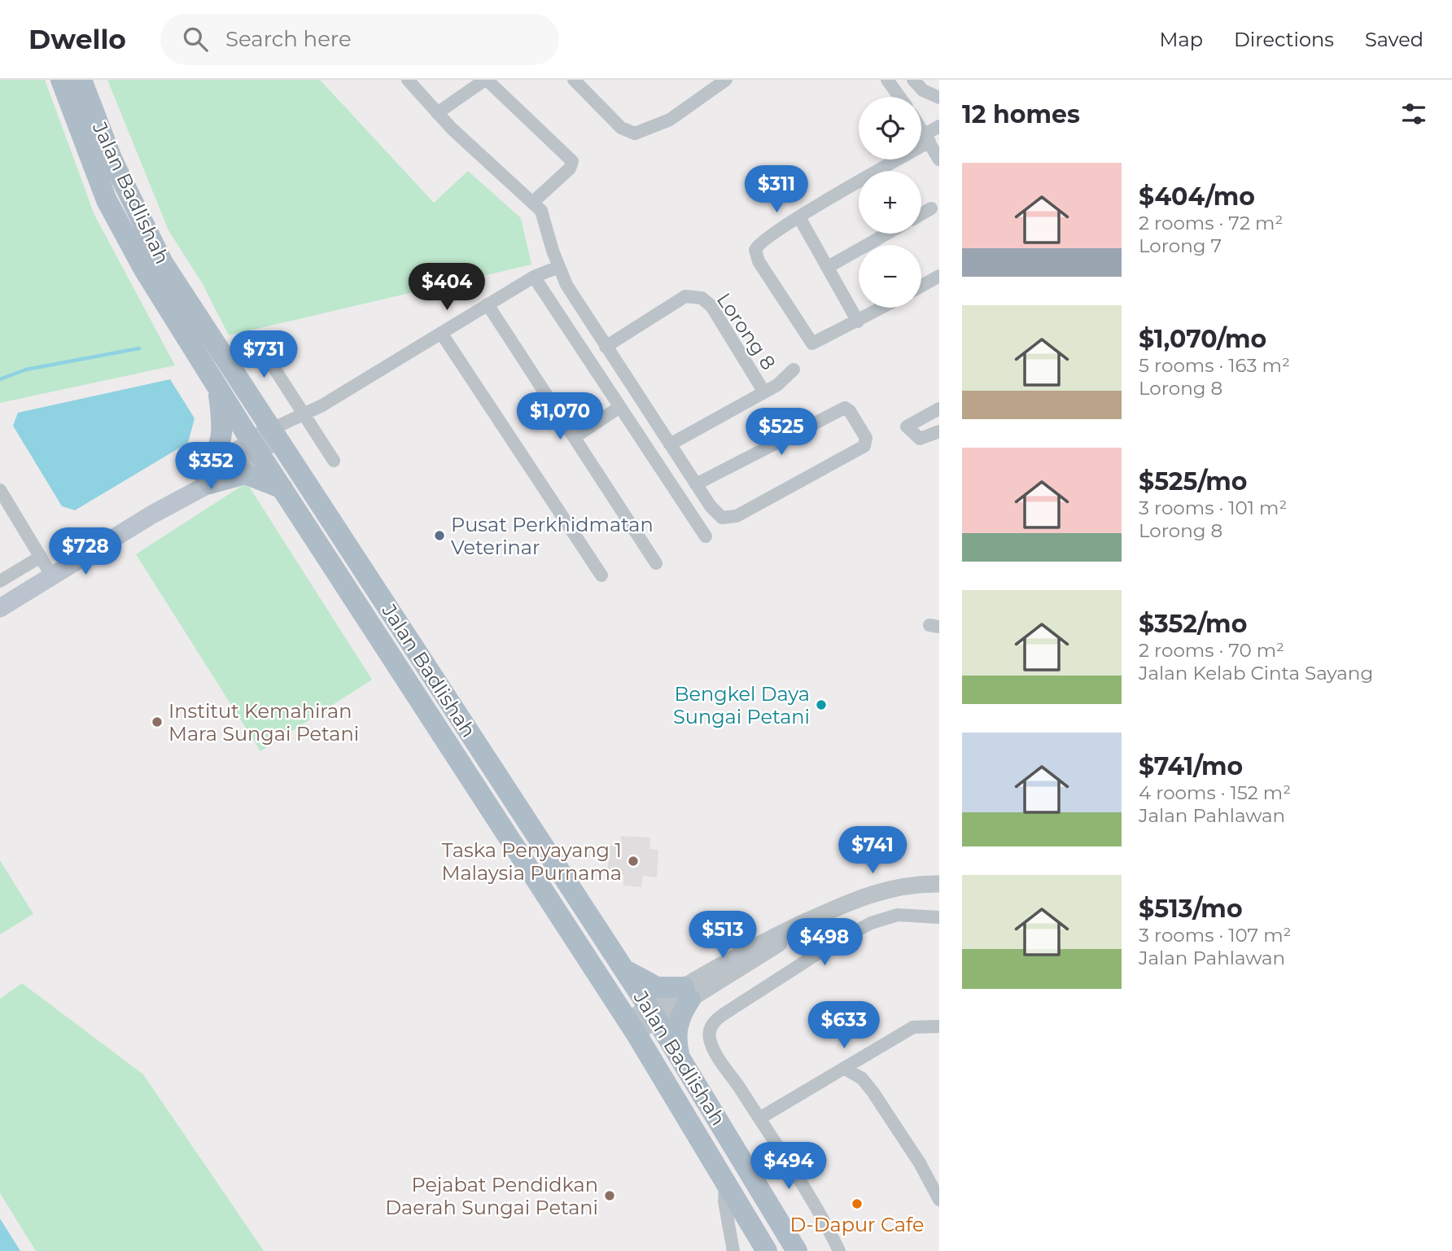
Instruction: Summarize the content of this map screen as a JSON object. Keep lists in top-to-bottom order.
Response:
{
  "streets": {
    "main road": ["Jalan Badlishah"],
    "street": ["Lorong 8"]
  },
  "places": [
    "Pusat Perkhidmatan Veterinar",
    "Bengkel Daya Sungai Petani",
    "Institut Kemahiran Mara Sungai Petani",
    "Taska Penyayang 1 Malaysia Purnama",
    "Pejabat Pendidkan Daerah Sungai Petani",
    "D-Dapur Cafe"
  ],
  "page": {
    "header": "Dwello",
    "search": "Search here",
    "nav": ["Map", "Directions", "Saved"],
    "heading": "12 homes",
    "map_buttons": ["+", "−"],
    "list": [
      {
        "name": "$404/mo",
        "note": "2 rooms · 72 m² · Lorong 7"
      },
      {
        "name": "$1,070/mo",
        "note": "5 rooms · 163 m² · Lorong 8"
      },
      {
        "name": "$525/mo",
        "note": "3 rooms · 101 m² · Lorong 8"
      },
      {
        "name": "$352/mo",
        "note": "2 rooms · 70 m² · Jalan Kelab Cinta Sayang"
      },
      {
        "name": "$741/mo",
        "note": "4 rooms · 152 m² · Jalan Pahlawan"
      },
      {
        "name": "$513/mo",
        "note": "3 rooms · 107 m² · Jalan Pahlawan"
      }
    ],
    "price": [
      "$311",
      "$404",
      "$731",
      "$1,070",
      "$525",
      "$352",
      "$728",
      "$741",
      "$513",
      "$498",
      "$633",
      "$494"
    ]
  }
}
